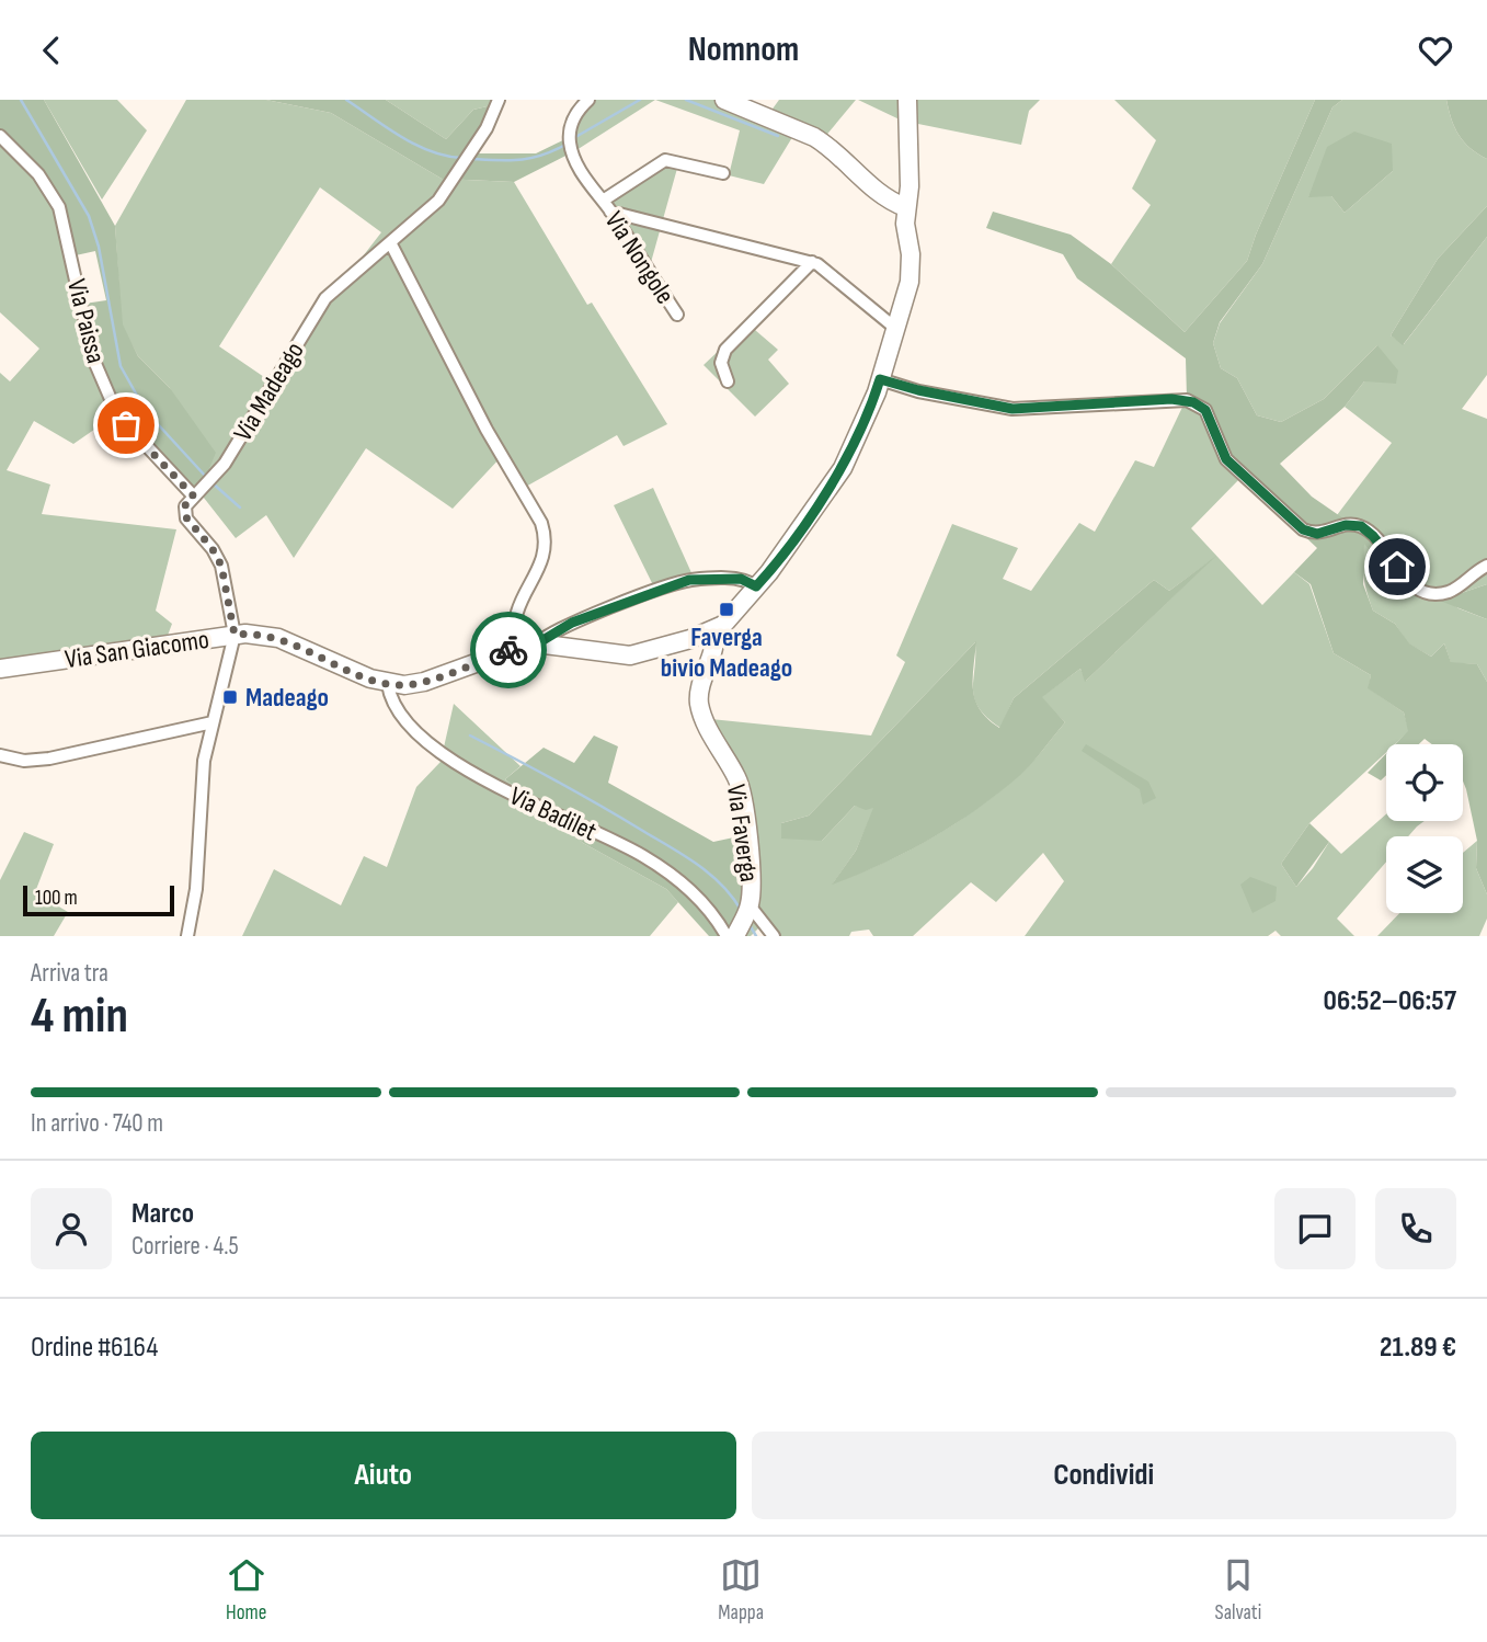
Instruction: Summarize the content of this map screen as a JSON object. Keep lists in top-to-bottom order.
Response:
{
  "streets": {
    "street": [
      "Via Nongole",
      "Via Paissa",
      "Via Madeago",
      "Via San Giacomo",
      "Via Badilet",
      "Via Faverga"
    ]
  },
  "crossings": [
    ["Via Paissa", "Via Madeago"],
    ["Via San Giacomo", "Via Badilet"],
    ["Via San Giacomo", "Via Faverga"]
  ],
  "places": {
    "transit": ["Faverga bivio Madeago", "Madeago"]
  },
  "scale_bar": "100 m",
  "page": {
    "header": "Nomnom",
    "scale": "100 m",
    "heading": ["4 min", "Arriva tra", "06:52–06:57"],
    "panel": [
      "Marco",
      "Corriere · 4.5",
      "Ordine #6164",
      "21.89 €"
    ],
    "bar": "In arrivo · 740 m",
    "buttons": ["Aiuto", "Condividi"],
    "tabs": ["Home", "Mappa", "Salvati"]
  }
}
